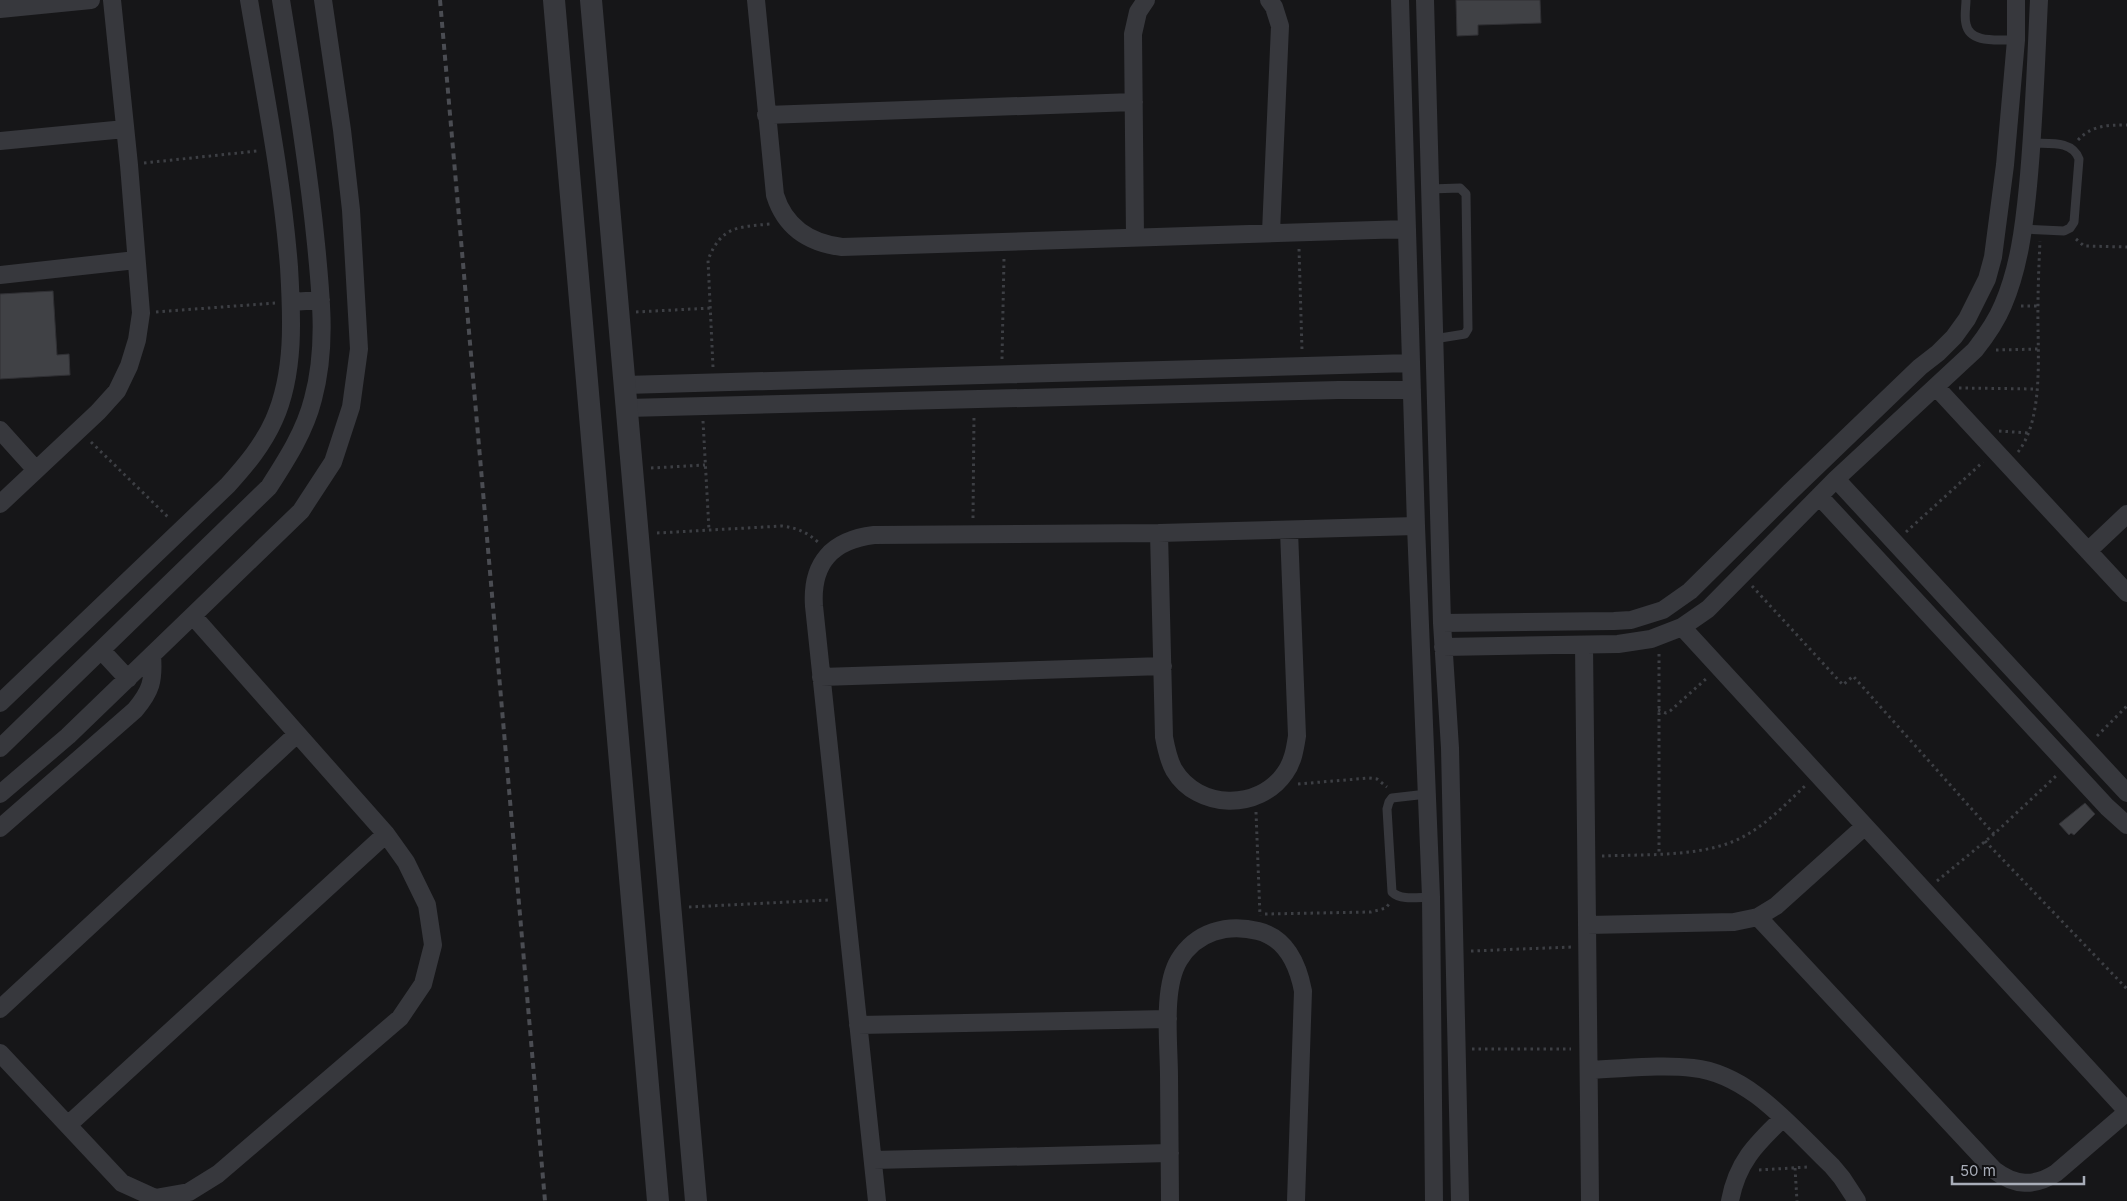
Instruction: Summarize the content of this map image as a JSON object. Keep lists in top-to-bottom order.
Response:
{
  "scale_bar": "50 m"
}
